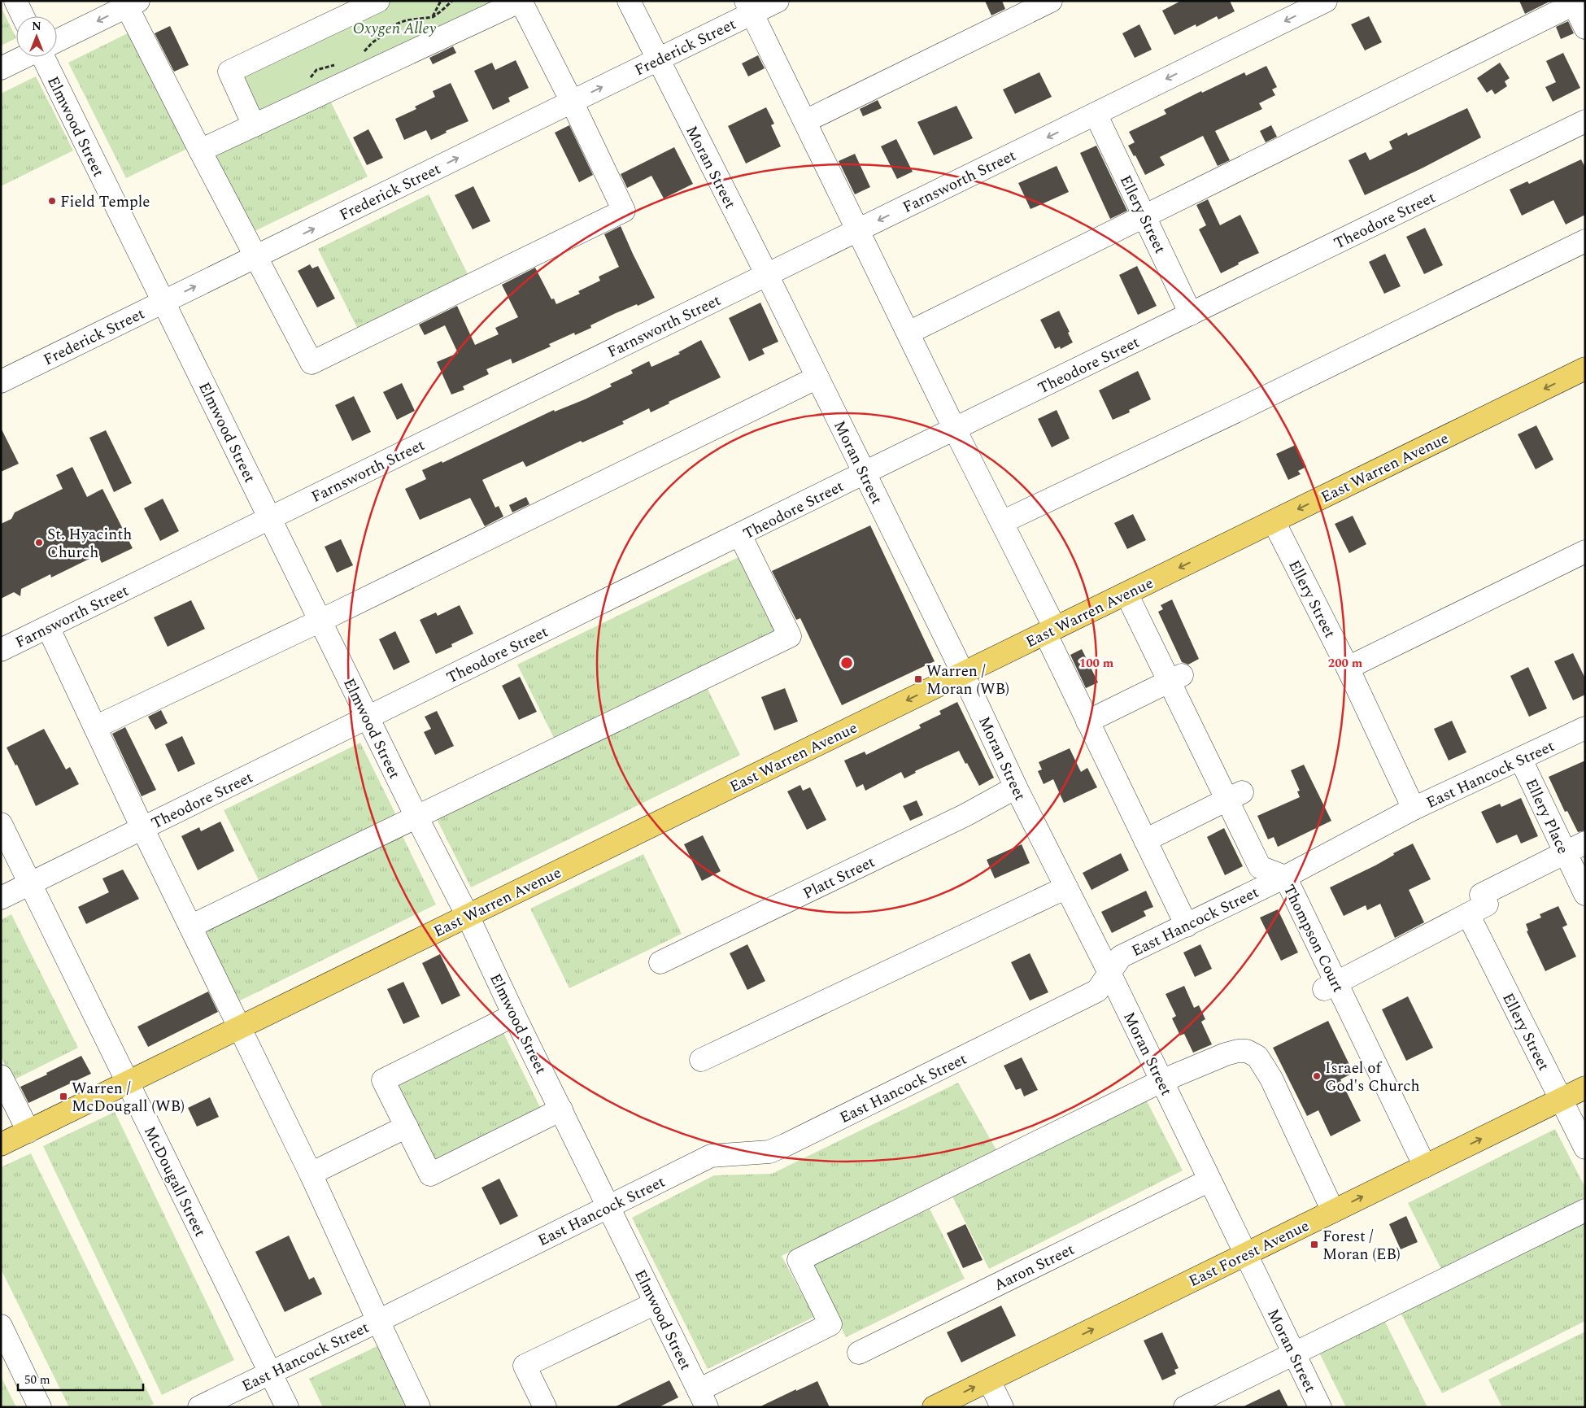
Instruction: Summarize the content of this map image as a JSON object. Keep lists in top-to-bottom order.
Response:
{
  "streets": {
    "main road": ["East Warren Avenue", "East Forest Avenue"],
    "street": [
      "Frederick Street",
      "Elmwood Street",
      "Moran Street",
      "Farnsworth Street",
      "Ellery Street",
      "Theodore Street",
      "East Hancock Street",
      "Ellery Place",
      "Platt Street",
      "Thompson Court",
      "McDougall Street",
      "Aaron Street"
    ]
  },
  "crossings": [
    ["Frederick Street", "Elmwood Street"],
    ["Frederick Street", "Moran Street"],
    ["Elmwood Street", "Farnsworth Street"],
    ["Elmwood Street", "Theodore Street"],
    ["Elmwood Street", "East Warren Avenue"],
    ["Elmwood Street", "East Hancock Street"],
    ["Moran Street", "Farnsworth Street"],
    ["Moran Street", "Theodore Street"],
    ["Moran Street", "East Warren Avenue"],
    ["Moran Street", "East Hancock Street"],
    ["Moran Street", "Platt Street"],
    ["Moran Street", "East Forest Avenue"],
    ["Moran Street", "Aaron Street"],
    ["Farnsworth Street", "Ellery Street"],
    ["Ellery Street", "Theodore Street"],
    ["Ellery Street", "East Warren Avenue"],
    ["Ellery Street", "East Hancock Street"],
    ["Ellery Street", "East Forest Avenue"],
    ["Theodore Street", "McDougall Street"],
    ["East Warren Avenue", "Thompson Court"],
    ["East Warren Avenue", "McDougall Street"],
    ["East Hancock Street", "Ellery Place"],
    ["East Hancock Street", "Thompson Court"],
    ["East Hancock Street", "McDougall Street"],
    ["Thompson Court", "East Forest Avenue"]
  ],
  "one_way": ["East Warren Avenue", "East Forest Avenue"],
  "parks": ["Oxygen Alley"],
  "places": {
    "other": ["Field Temple", "St. Hyacinth Church", "Israel of God's Church"],
    "transit": ["Warren / Moran (WB)", "Warren / McDougall (WB)", "Forest / Moran (EB)"]
  },
  "scale_bar": "50 m",
  "north": "top",
  "rings": ["100 m", "200 m"]
}
